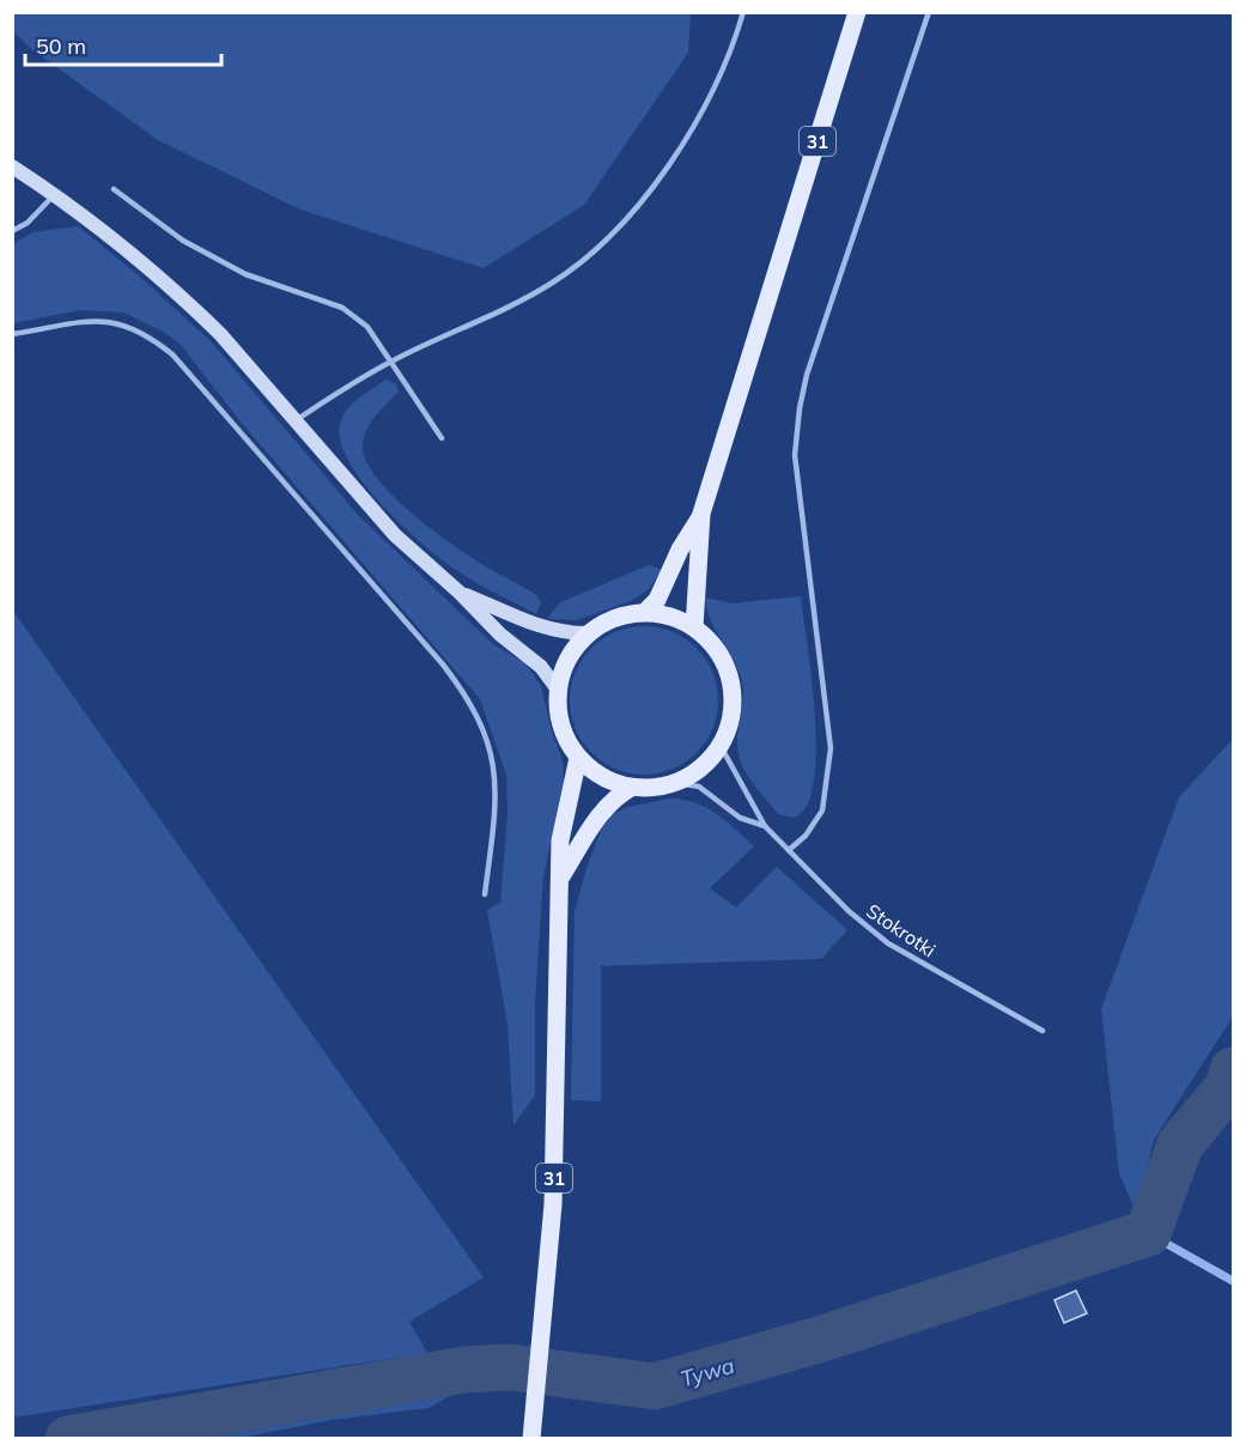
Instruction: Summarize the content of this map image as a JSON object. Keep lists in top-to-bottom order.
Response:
{
  "streets": {
    "main road": ["31"],
    "lane": ["Stokrotki"]
  },
  "crossings": [
    ["31", "Stokrotki"]
  ],
  "water": ["Tywa"],
  "scale_bar": "50 m"
}
